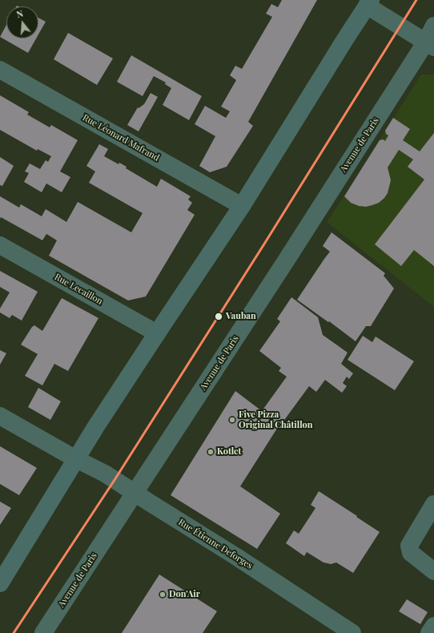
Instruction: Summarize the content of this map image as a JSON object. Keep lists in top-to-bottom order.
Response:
{
  "streets": {
    "street": [
      "Rue Léonard Mafrand",
      "Avenue de Paris",
      "Rue Lecaillon",
      "Rue Étienne Deforges"
    ]
  },
  "crossings": [
    ["Avenue de Paris", "Rue Étienne Deforges"]
  ],
  "places": [
    "Vauban",
    "Five Pizza Original Châtillon",
    "Kotlet",
    "Don'Air"
  ],
  "north": "top"
}
